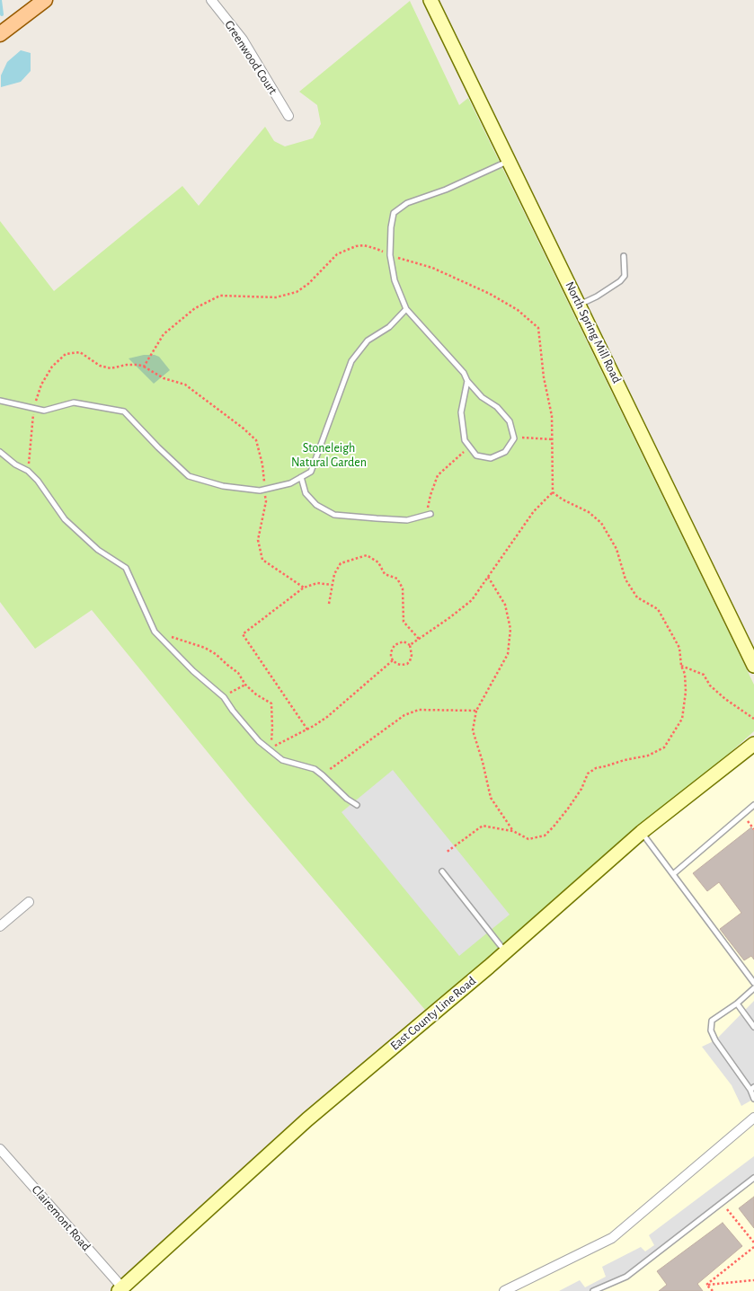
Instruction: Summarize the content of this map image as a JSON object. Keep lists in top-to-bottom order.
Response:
{
  "streets": {
    "street": [
      "Greenwood Court",
      "North Spring Mill Road",
      "East County Line Road",
      "Clairemont Road"
    ]
  },
  "crossings": [
    ["East County Line Road", "Clairemont Road"]
  ],
  "parks": ["Stoneleigh Natural Garden"]
}
